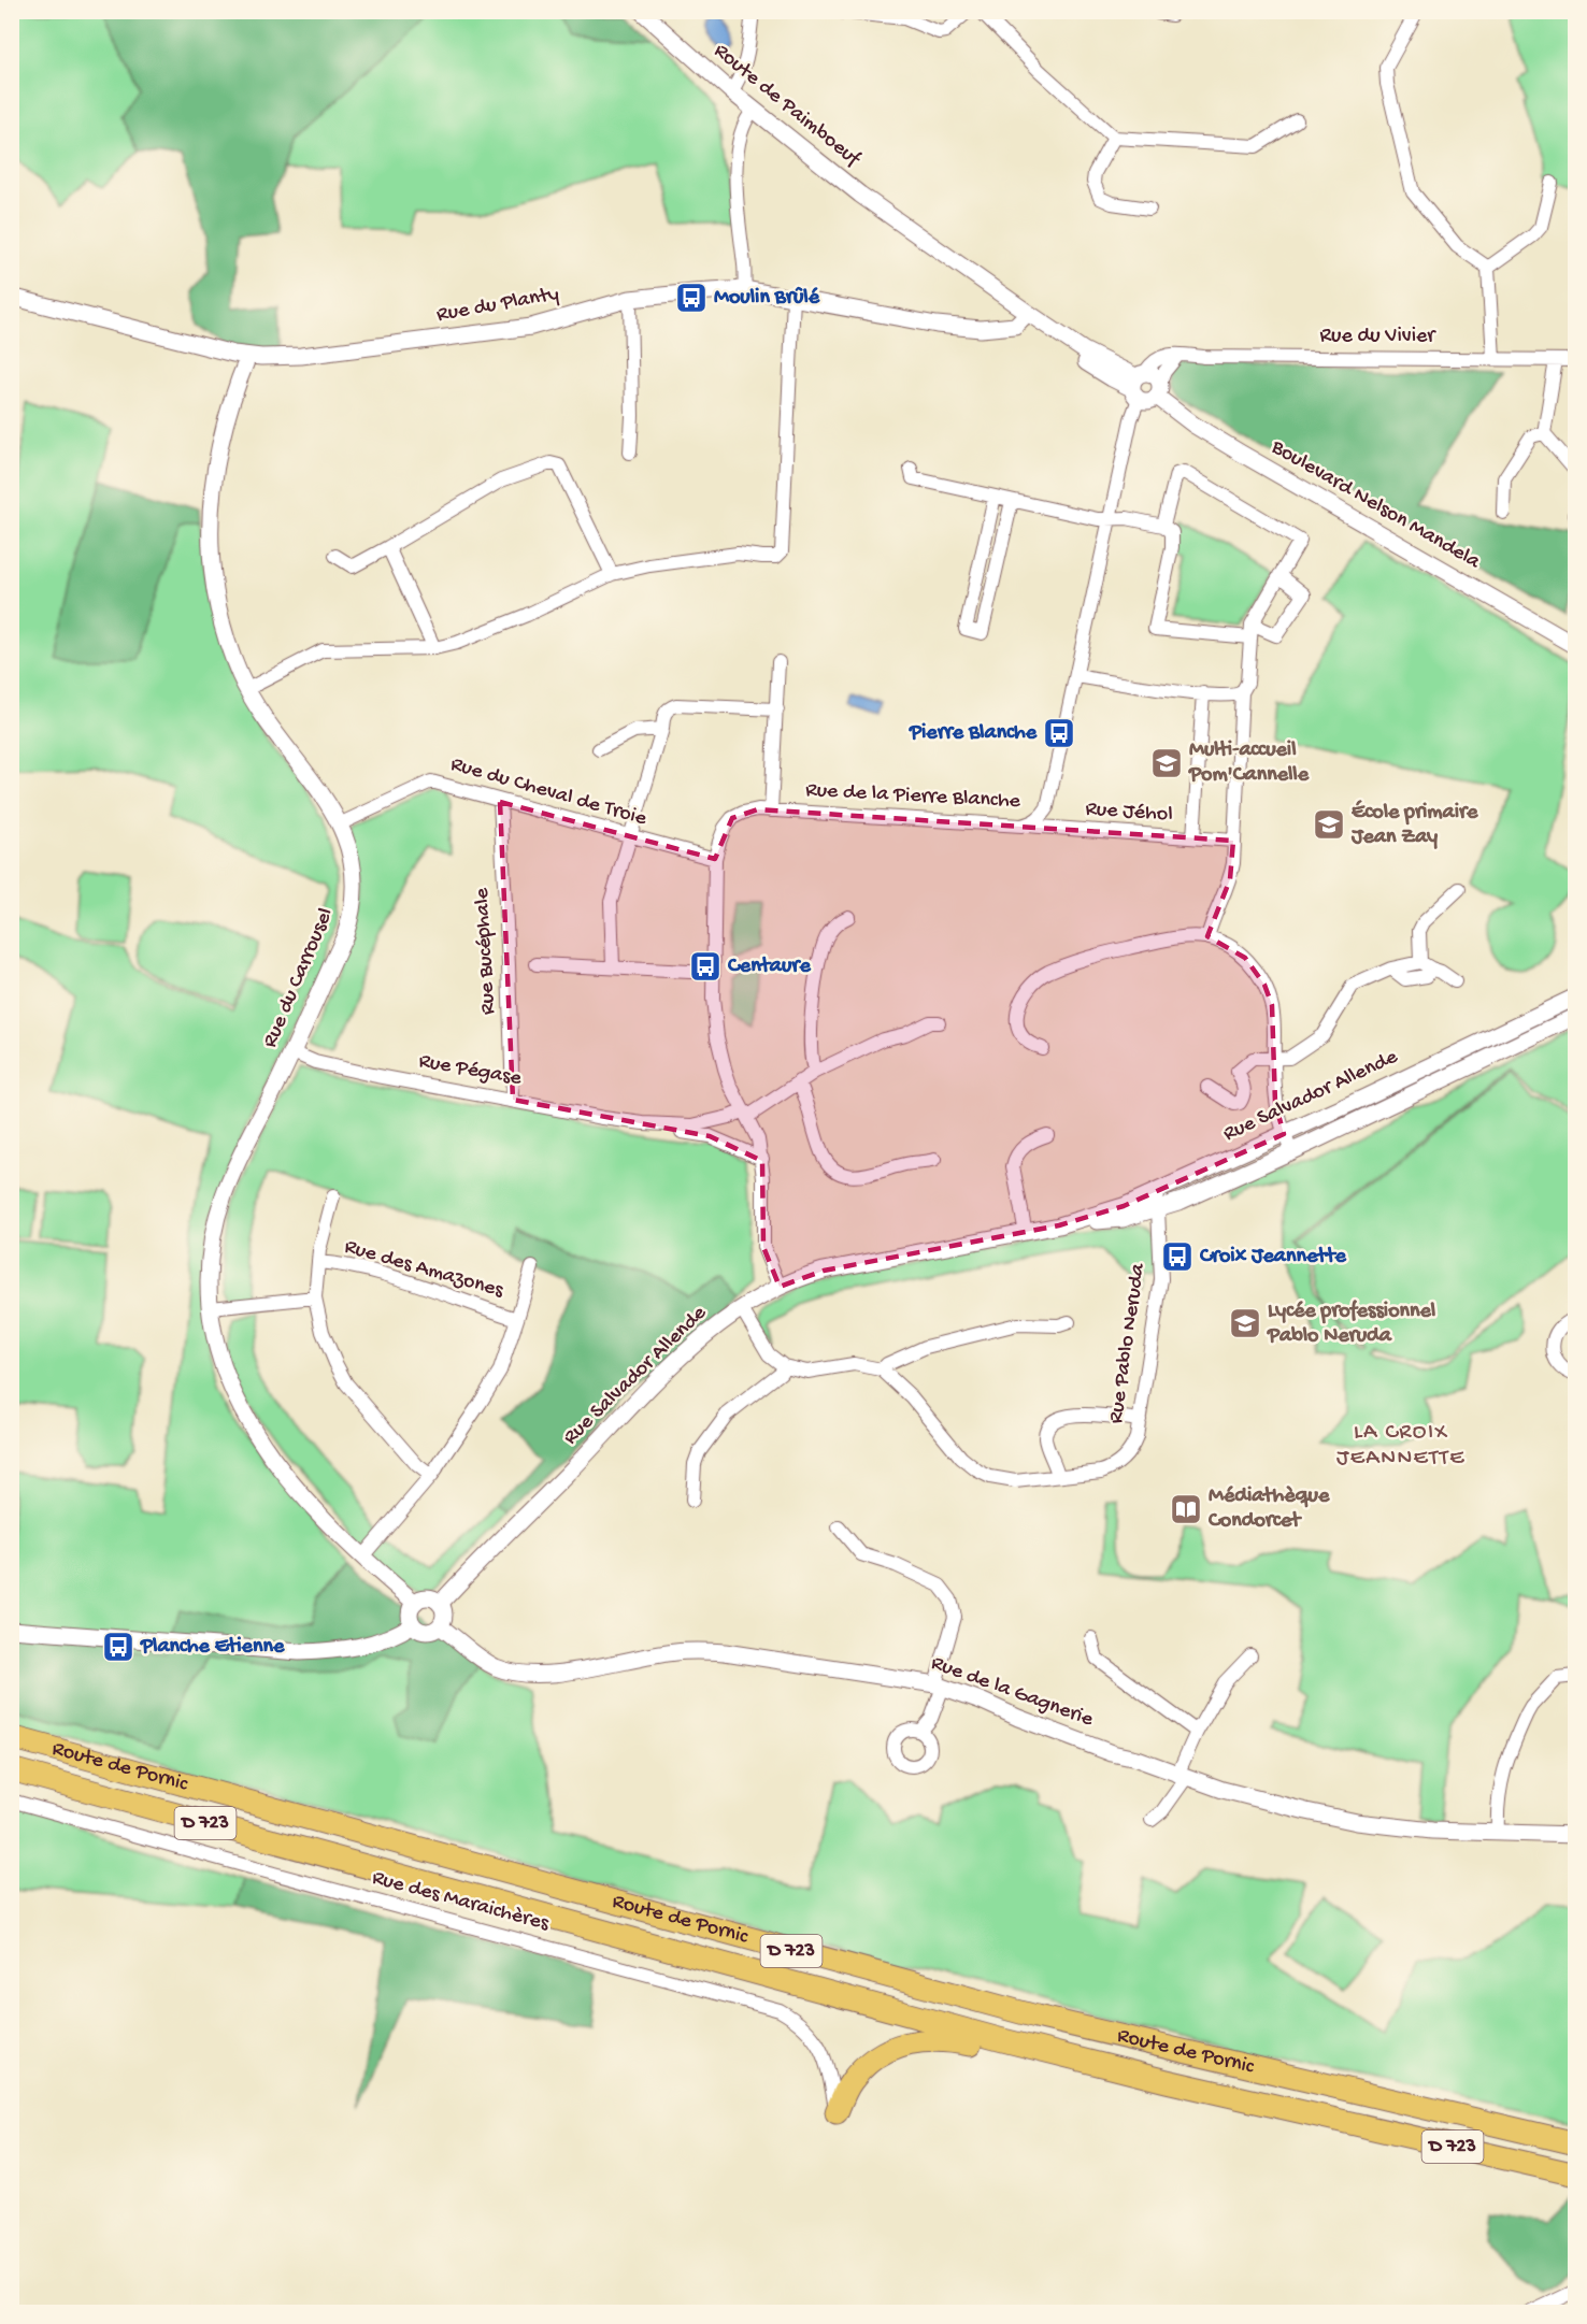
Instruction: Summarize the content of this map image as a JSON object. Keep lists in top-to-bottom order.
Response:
{
  "streets": {
    "highway": ["Route de Pornic", "D 723"],
    "street": [
      "Route de Paimboeuf",
      "Rue du Planty",
      "Rue du Vivier",
      "Boulevard Nelson Mandela",
      "Rue du Cheval de Troie",
      "Rue de la Pierre Blanche",
      "Rue Jéhol",
      "Rue Bucéphale",
      "Rue du Carrousel",
      "Rue Pégase",
      "Rue Salvador Allende",
      "Rue des Amazones",
      "Rue Pablo Neruda",
      "Rue de la Gagnerie",
      "Rue des Maraichères"
    ]
  },
  "crossings": [
    ["Route de Paimboeuf", "Rue du Planty"],
    ["Route de Paimboeuf", "Rue du Vivier"],
    ["Route de Paimboeuf", "Boulevard Nelson Mandela"],
    ["Route de Paimboeuf", "Rue de la Pierre Blanche"],
    ["Rue du Planty", "Rue du Carrousel"],
    ["Rue du Vivier", "Boulevard Nelson Mandela"],
    ["Rue du Vivier", "Rue de la Pierre Blanche"],
    ["Boulevard Nelson Mandela", "Rue de la Pierre Blanche"],
    ["Rue du Cheval de Troie", "Rue de la Pierre Blanche"],
    ["Rue du Cheval de Troie", "Rue Bucéphale"],
    ["Rue du Cheval de Troie", "Rue du Carrousel"],
    ["Rue de la Pierre Blanche", "Rue Jéhol"],
    ["Rue de la Pierre Blanche", "Rue Pégase"],
    ["Rue de la Pierre Blanche", "Rue Salvador Allende"],
    ["Rue Bucéphale", "Rue Pégase"],
    ["Rue du Carrousel", "Rue Pégase"],
    ["Rue du Carrousel", "Rue Salvador Allende"],
    ["Rue du Carrousel", "Rue des Amazones"],
    ["Rue du Carrousel", "Rue de la Gagnerie"],
    ["Rue Salvador Allende", "Rue Pablo Neruda"],
    ["Rue Salvador Allende", "Rue de la Gagnerie"]
  ],
  "districts": ["LA CROIX JEANNETTE"],
  "places": {
    "bus stop": [
      "Moulin Brûlé",
      "Pierre Blanche",
      "Centaure",
      "Croix Jeannette",
      "Planche Etienne"
    ],
    "school or university": ["Multi-accueil Pom'Cannelle", "École primaire Jean Zay", "Lycée professionnel Pablo Neruda"],
    "library": ["Médiathèque Condorcet"]
  }
}
